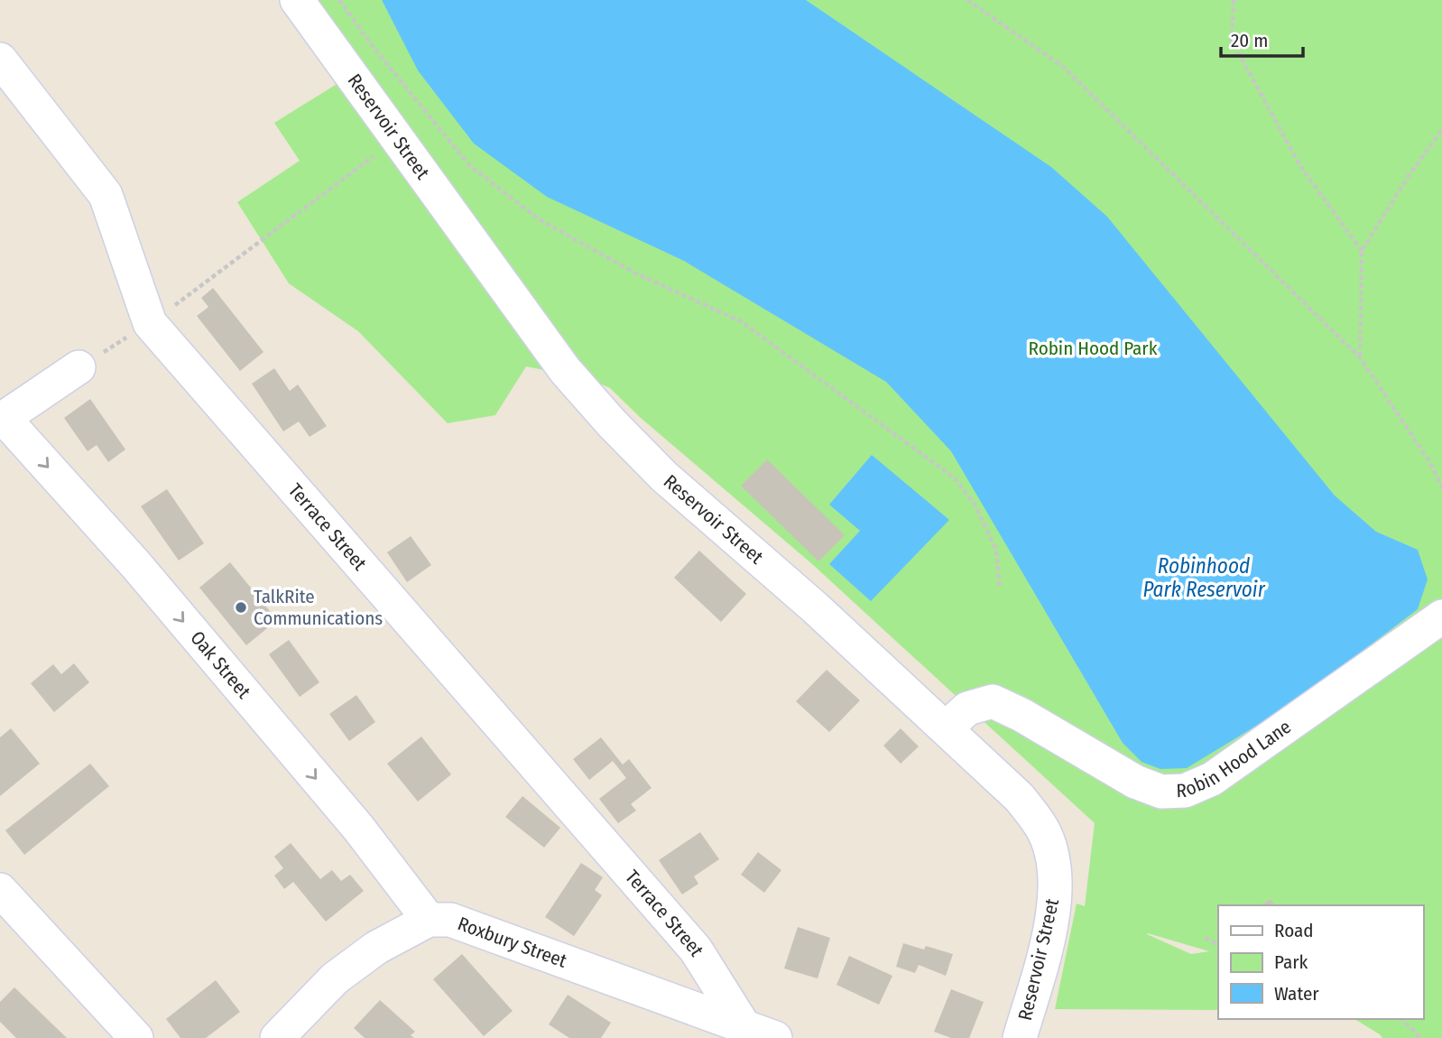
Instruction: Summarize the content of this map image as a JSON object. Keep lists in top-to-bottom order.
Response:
{
  "streets": {
    "street": [
      "Reservoir Street",
      "Terrace Street",
      "Oak Street",
      "Robin Hood Lane",
      "Roxbury Street"
    ]
  },
  "crossings": [
    ["Reservoir Street", "Robin Hood Lane"],
    ["Terrace Street", "Roxbury Street"],
    ["Oak Street", "Roxbury Street"]
  ],
  "one_way": ["Oak Street"],
  "water": ["Robinhood Park Reservoir"],
  "parks": ["Robin Hood Park"],
  "places": ["TalkRite Communications"],
  "legend": ["Road", "Park", "Water"],
  "scale_bar": "20 m"
}
